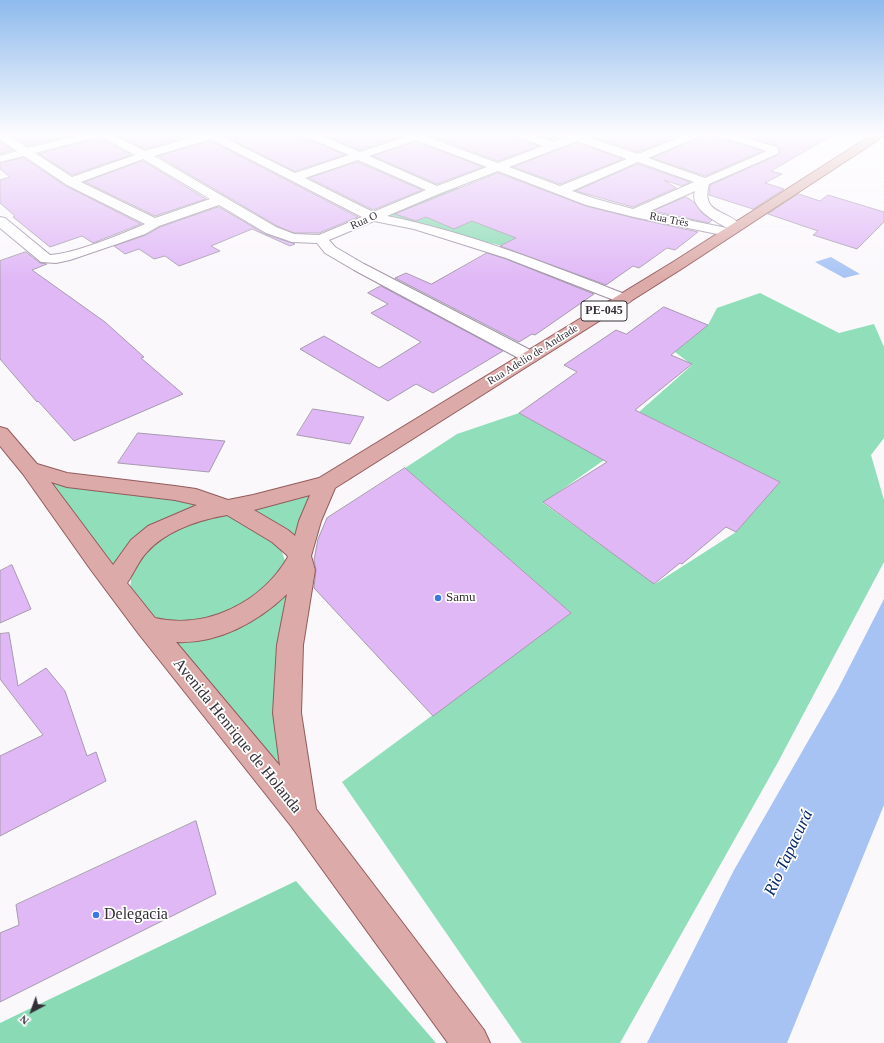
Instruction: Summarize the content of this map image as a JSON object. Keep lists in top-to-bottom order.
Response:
{
  "streets": {
    "main road": ["PE-045", "Rua Adelio de Andrade", "Avenida Henrique de Holanda"],
    "street": ["Rua Três", "Rua O"]
  },
  "crossings": [
    ["Rua Três", "Rua Adelio de Andrade"],
    ["Rua Adelio de Andrade", "Avenida Henrique de Holanda"]
  ],
  "water": ["Rio Tapacurá"],
  "places": ["Samu", "Delegacia"],
  "north": "bottom left"
}
